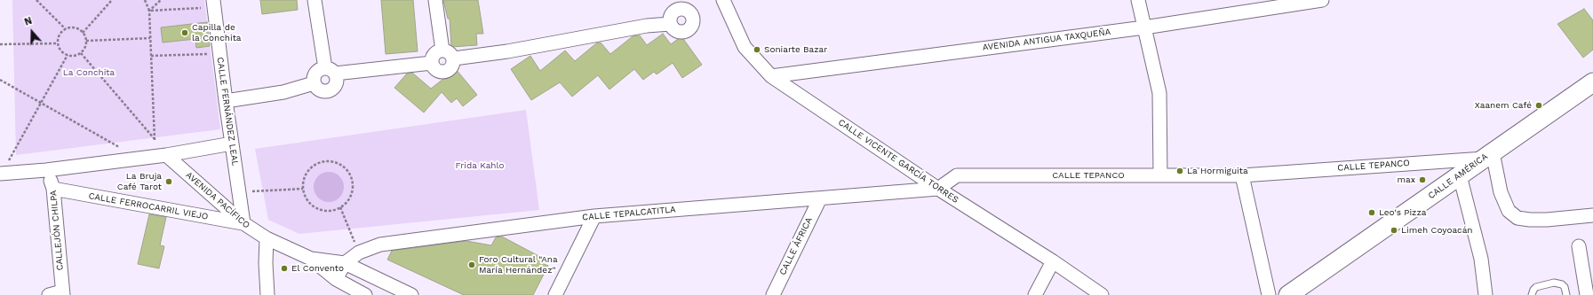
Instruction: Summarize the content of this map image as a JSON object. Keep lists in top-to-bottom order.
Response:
{
  "streets": {
    "street": [
      "AVENIDA ANTIGUA TAXQUEÑA",
      "CALLE FERNÁNDEZ LEAL",
      "CALLE VICENTE GARCÍA TORRES",
      "CALLE TEPANCO",
      "CALLE AMÉRICA",
      "AVENIDA PACÍFICO",
      "CALLE FERROCARRIL VIEJO",
      "CALLE TEPALCATITLA",
      "CALLEJÓN CHILPA",
      "CALLE ÁFRICA"
    ]
  },
  "crossings": [
    ["AVENIDA ANTIGUA TAXQUEÑA", "CALLE VICENTE GARCÍA TORRES"],
    ["CALLE FERNÁNDEZ LEAL", "AVENIDA PACÍFICO"],
    ["CALLE FERNÁNDEZ LEAL", "CALLE FERROCARRIL VIEJO"],
    ["CALLE VICENTE GARCÍA TORRES", "CALLE TEPANCO"],
    ["CALLE VICENTE GARCÍA TORRES", "CALLE TEPALCATITLA"],
    ["CALLE TEPANCO", "CALLE AMÉRICA"],
    ["CALLE TEPANCO", "CALLE TEPALCATITLA"],
    ["AVENIDA PACÍFICO", "CALLE FERROCARRIL VIEJO"],
    ["AVENIDA PACÍFICO", "CALLE TEPALCATITLA"],
    ["CALLE FERROCARRIL VIEJO", "CALLEJÓN CHILPA"],
    ["CALLE TEPALCATITLA", "CALLE ÁFRICA"]
  ],
  "parks": ["La Conchita", "Frida Kahlo"],
  "places": [
    "Capilla de la Conchita",
    "Soniarte Bazar",
    "Xaanem Café",
    "La Hormiguita",
    "max",
    "La Bruja Café Tarot",
    "Leo's Pizza",
    "Limeh Coyoacán",
    "Foro Cultural \"Ana María Hernández\"",
    "El Convento"
  ],
  "north": "top"
}
